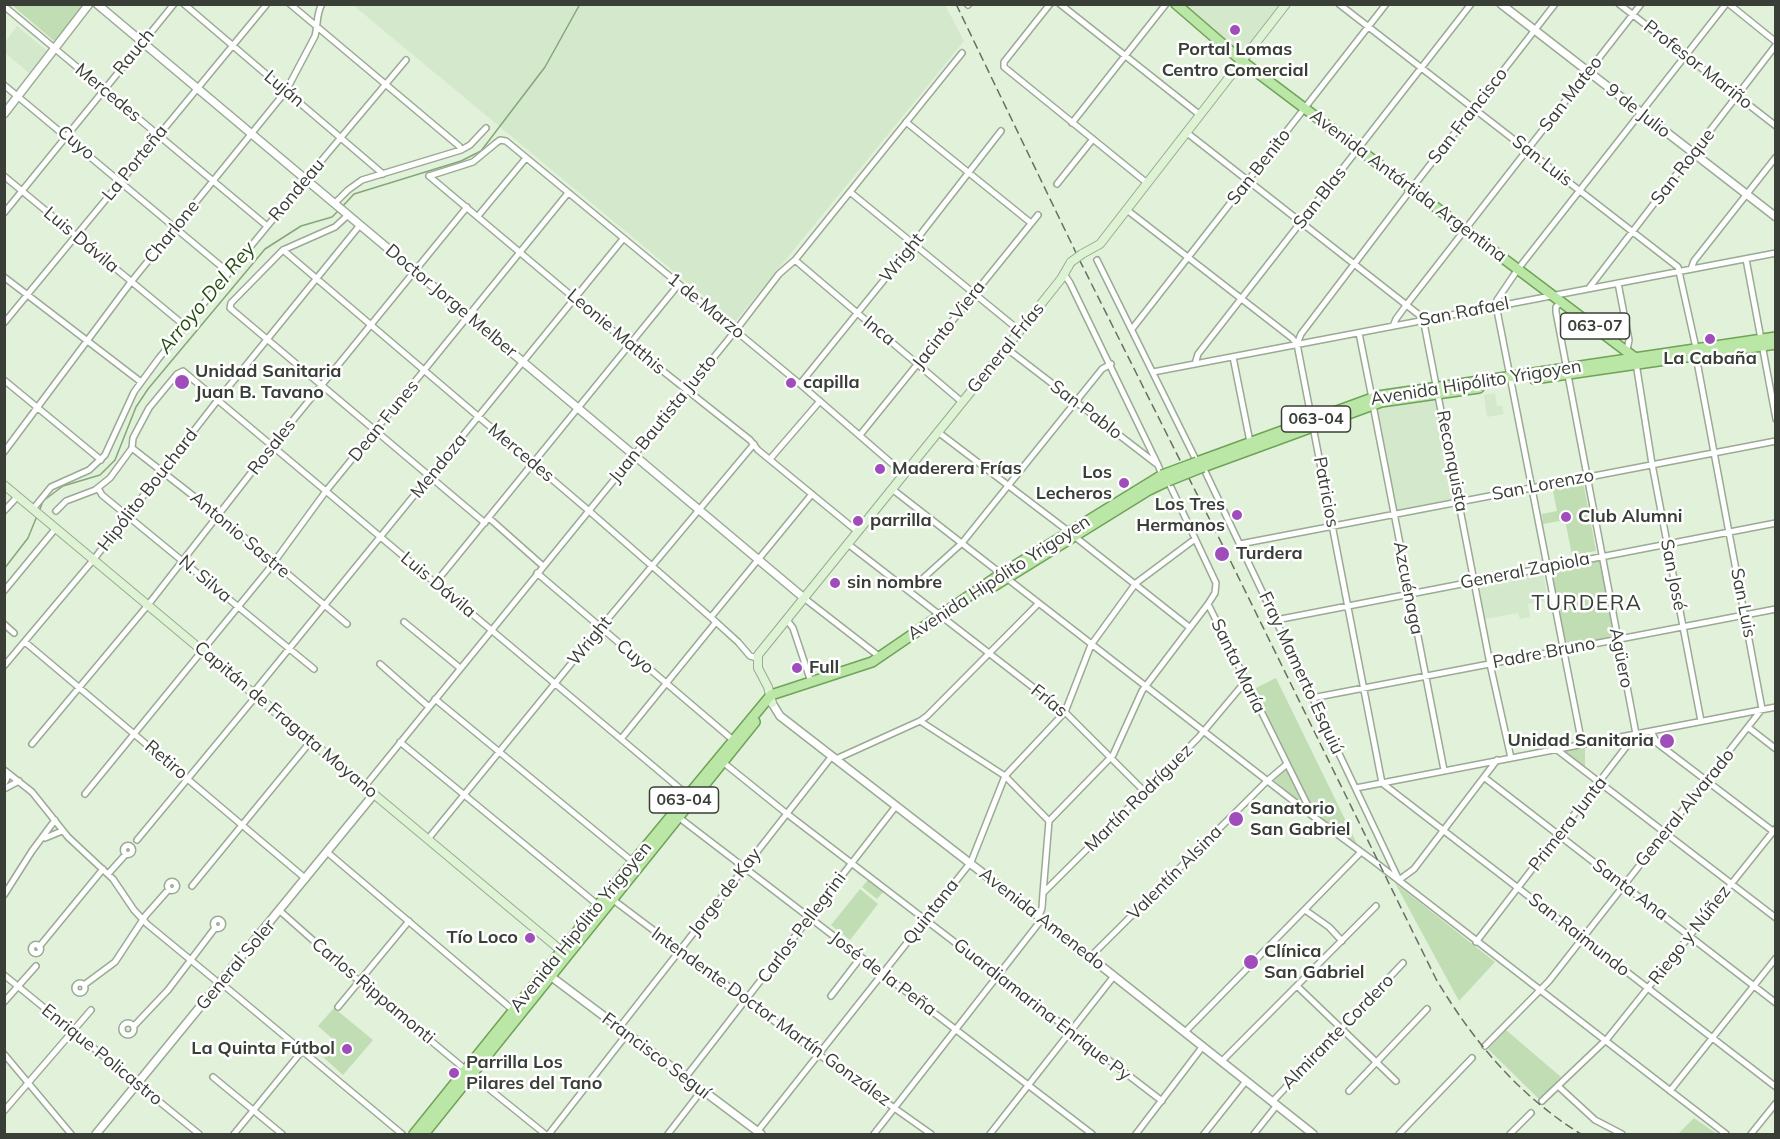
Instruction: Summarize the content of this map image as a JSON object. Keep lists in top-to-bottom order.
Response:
{
  "streets": {
    "main road": [
      "Avenida Antártida Argentina",
      "063-07",
      "General Frías",
      "Avenida Hipólito Yrigoyen",
      "063-04",
      "Capitán de Fragata Moyano"
    ],
    "street": [
      "Rauch",
      "Profesor Mariño",
      "Luján",
      "Mercedes",
      "San Mateo",
      "9 de Julio",
      "San Francisco",
      "Cuyo",
      "San Luis",
      "La Porteña",
      "San Benito",
      "San Roque",
      "Rondeau",
      "San Blas",
      "Charlone",
      "Luis Dávila",
      "Wright",
      "Doctor Jorge Melber",
      "1 de Marzo",
      "San Rafael",
      "Jacinto Viera",
      "Inca",
      "Leonie Matthis",
      "San Pablo",
      "Juan Bautista Justo",
      "Dean Funes",
      "Rosales",
      "Reconquista",
      "Mendoza",
      "San Lorenzo",
      "Hipólito Bouchard",
      "Patricios",
      "Antonio Sastre",
      "General Zapiola",
      "San José",
      "N. Silva",
      "Azcuénaga",
      "Padre Bruno",
      "Agüero",
      "Santa María",
      "Fray Mamerto Esquiú",
      "Frías",
      "Retiro",
      "Martín Rodríguez",
      "General Alvarado",
      "Primera Junta",
      "Valentín Alsina",
      "Santa Ana",
      "Jorge de Kay",
      "Quintana",
      "Avenida Amenedo",
      "Carlos Pellegrini",
      "San Raimundo",
      "Riego y Núñez",
      "General Soler",
      "José de la Peña",
      "Carlos Rippamonti",
      "Guardiamarina Enrique Py",
      "Intendente Doctor Martín González",
      "Almirante Cordero",
      "Enrique Policastro",
      "Francisco Seguí"
    ]
  },
  "crossings": [
    ["Rauch", "Mercedes"],
    ["Rauch", "Cuyo"],
    ["Rauch", "Luis Dávila"],
    ["Rauch", "Doctor Jorge Melber"],
    ["Profesor Mariño", "San Mateo"],
    ["Profesor Mariño", "San Roque"],
    ["Luján", "La Porteña"],
    ["Luján", "Rondeau"],
    ["Luján", "Charlone"],
    ["Mercedes", "La Porteña"],
    ["Mercedes", "Rondeau"],
    ["Mercedes", "Charlone"],
    ["Mercedes", "Wright"],
    ["Mercedes", "General Frías"],
    ["Mercedes", "Juan Bautista Justo"],
    ["Mercedes", "Dean Funes"],
    ["Mercedes", "Rosales"],
    ["Mercedes", "Mendoza"],
    ["Mercedes", "Hipólito Bouchard"],
    ["San Mateo", "9 de Julio"],
    ["San Mateo", "San Luis"],
    ["San Mateo", "Avenida Antártida Argentina"],
    ["San Mateo", "San Rafael"],
    ["9 de Julio", "San Francisco"],
    ["9 de Julio", "San Roque"],
    ["San Francisco", "San Luis"],
    ["San Francisco", "Avenida Antártida Argentina"],
    ["San Francisco", "San Rafael"],
    ["San Francisco", "Patricios"],
    ["Cuyo", "La Porteña"],
    ["Cuyo", "Rondeau"],
    ["Cuyo", "Charlone"],
    ["Cuyo", "Wright"],
    ["Cuyo", "Avenida Hipólito Yrigoyen"],
    ["Cuyo", "Juan Bautista Justo"],
    ["San Luis", "San Benito"],
    ["San Luis", "San Roque"],
    ["San Luis", "San Blas"],
    ["San Luis", "San Rafael"],
    ["San Luis", "Avenida Hipólito Yrigoyen"],
    ["San Luis", "San Lorenzo"],
    ["San Luis", "General Zapiola"],
    ["San Luis", "Padre Bruno"],
    ["San Luis", "General Alvarado"],
    ["La Porteña", "Luis Dávila"],
    ["La Porteña", "Doctor Jorge Melber"],
    ["San Benito", "Avenida Antártida Argentina"],
    ["San Benito", "Fray Mamerto Esquiú"],
    ["San Roque", "San Rafael"],
    ["Avenida Antártida Argentina", "San Blas"],
    ["Avenida Antártida Argentina", "San Rafael"],
    ["Avenida Antártida Argentina", "General Frías"],
    ["Avenida Antártida Argentina", "Avenida Hipólito Yrigoyen"],
    ["Avenida Antártida Argentina", "San José"],
    ["Avenida Antártida Argentina", "Agüero"],
    ["Rondeau", "Luis Dávila"],
    ["Rondeau", "Doctor Jorge Melber"],
    ["Rondeau", "Capitán de Fragata Moyano"],
    ["San Blas", "San Rafael"],
    ["Charlone", "Luis Dávila"],
    ["Charlone", "Doctor Jorge Melber"],
    ["Luis Dávila", "Wright"],
    ["Luis Dávila", "Avenida Hipólito Yrigoyen"],
    ["Luis Dávila", "Juan Bautista Justo"],
    ["Luis Dávila", "Dean Funes"],
    ["Luis Dávila", "Rosales"],
    ["Luis Dávila", "Mendoza"],
    ["Luis Dávila", "Hipólito Bouchard"],
    ["Luis Dávila", "Antonio Sastre"],
    ["Wright", "Doctor Jorge Melber"],
    ["Wright", "1 de Marzo"],
    ["Wright", "Inca"],
    ["Wright", "Leonie Matthis"],
    ["Wright", "Capitán de Fragata Moyano"],
    ["Doctor Jorge Melber", "General Frías"],
    ["Doctor Jorge Melber", "Juan Bautista Justo"],
    ["Doctor Jorge Melber", "Dean Funes"],
    ["Doctor Jorge Melber", "Rosales"],
    ["Doctor Jorge Melber", "Mendoza"],
    ["Doctor Jorge Melber", "Hipólito Bouchard"],
    ["1 de Marzo", "Jacinto Viera"],
    ["1 de Marzo", "Leonie Matthis"],
    ["1 de Marzo", "General Frías"],
    ["1 de Marzo", "Juan Bautista Justo"],
    ["1 de Marzo", "Dean Funes"],
    ["1 de Marzo", "Mendoza"],
    ["San Rafael", "Reconquista"],
    ["San Rafael", "Patricios"],
    ["San Rafael", "Azcuénaga"],
    ["San Rafael", "Agüero"],
    ["San Rafael", "Fray Mamerto Esquiú"],
    ["Jacinto Viera", "Inca"],
    ["Inca", "General Frías"],
    ["Inca", "Juan Bautista Justo"],
    ["Leonie Matthis", "General Frías"],
    ["Leonie Matthis", "Juan Bautista Justo"],
    ["Leonie Matthis", "Dean Funes"],
    ["Leonie Matthis", "Rosales"],
    ["Leonie Matthis", "Mendoza"],
    ["General Frías", "San Pablo"],
    ["General Frías", "Frías"],
    ["Avenida Hipólito Yrigoyen", "Reconquista"],
    ["Avenida Hipólito Yrigoyen", "Patricios"],
    ["Avenida Hipólito Yrigoyen", "San José"],
    ["Avenida Hipólito Yrigoyen", "Azcuénaga"],
    ["Avenida Hipólito Yrigoyen", "Agüero"],
    ["Avenida Hipólito Yrigoyen", "Santa María"],
    ["Avenida Hipólito Yrigoyen", "Fray Mamerto Esquiú"],
    ["Avenida Hipólito Yrigoyen", "Frías"],
    ["Avenida Hipólito Yrigoyen", "Capitán de Fragata Moyano"],
    ["Avenida Hipólito Yrigoyen", "Avenida Amenedo"],
    ["Avenida Hipólito Yrigoyen", "José de la Peña"],
    ["Avenida Hipólito Yrigoyen", "Carlos Rippamonti"],
    ["Avenida Hipólito Yrigoyen", "Guardiamarina Enrique Py"],
    ["Avenida Hipólito Yrigoyen", "Intendente Doctor Martín González"],
    ["Avenida Hipólito Yrigoyen", "Francisco Seguí"],
    ["Juan Bautista Justo", "Capitán de Fragata Moyano"],
    ["Dean Funes", "Antonio Sastre"],
    ["Dean Funes", "N. Silva"],
    ["Dean Funes", "Capitán de Fragata Moyano"],
    ["Dean Funes", "Retiro"],
    ["Rosales", "Antonio Sastre"],
    ["Rosales", "N. Silva"],
    ["Rosales", "Capitán de Fragata Moyano"],
    ["Rosales", "Retiro"],
    ["Reconquista", "San Lorenzo"],
    ["Reconquista", "General Zapiola"],
    ["Reconquista", "Padre Bruno"],
    ["Mendoza", "Antonio Sastre"],
    ["Mendoza", "N. Silva"],
    ["Mendoza", "Capitán de Fragata Moyano"],
    ["Mendoza", "Retiro"],
    ["San Lorenzo", "Patricios"],
    ["San Lorenzo", "San José"],
    ["San Lorenzo", "Azcuénaga"],
    ["San Lorenzo", "Agüero"],
    ["San Lorenzo", "Fray Mamerto Esquiú"],
    ["Hipólito Bouchard", "Antonio Sastre"],
    ["Hipólito Bouchard", "N. Silva"],
    ["Hipólito Bouchard", "Capitán de Fragata Moyano"],
    ["Hipólito Bouchard", "Retiro"],
    ["Patricios", "General Zapiola"],
    ["Patricios", "Padre Bruno"],
    ["Patricios", "San Raimundo"],
    ["General Zapiola", "San José"],
    ["General Zapiola", "Azcuénaga"],
    ["General Zapiola", "Agüero"],
    ["General Zapiola", "Fray Mamerto Esquiú"],
    ["San José", "Padre Bruno"],
    ["Azcuénaga", "Padre Bruno"],
    ["Padre Bruno", "Agüero"],
    ["Padre Bruno", "Fray Mamerto Esquiú"],
    ["Agüero", "Primera Junta"],
    ["Santa María", "Martín Rodríguez"],
    ["Santa María", "Valentín Alsina"],
    ["Frías", "Martín Rodríguez"],
    ["Frías", "Jorge de Kay"],
    ["Frías", "Quintana"],
    ["Capitán de Fragata Moyano", "General Soler"],
    ["Retiro", "General Soler"],
    ["General Alvarado", "Santa Ana"],
    ["General Alvarado", "San Raimundo"],
    ["Primera Junta", "Santa Ana"],
    ["Primera Junta", "San Raimundo"],
    ["Valentín Alsina", "Avenida Amenedo"],
    ["Santa Ana", "Riego y Núñez"],
    ["Jorge de Kay", "Avenida Amenedo"],
    ["Jorge de Kay", "José de la Peña"],
    ["Jorge de Kay", "Guardiamarina Enrique Py"],
    ["Jorge de Kay", "Intendente Doctor Martín González"],
    ["Jorge de Kay", "Francisco Seguí"],
    ["Quintana", "Avenida Amenedo"],
    ["Quintana", "José de la Peña"],
    ["Quintana", "Guardiamarina Enrique Py"],
    ["Quintana", "Intendente Doctor Martín González"],
    ["Quintana", "Francisco Seguí"],
    ["Avenida Amenedo", "Carlos Pellegrini"],
    ["Avenida Amenedo", "Almirante Cordero"],
    ["Carlos Pellegrini", "José de la Peña"],
    ["Carlos Pellegrini", "Guardiamarina Enrique Py"],
    ["Carlos Pellegrini", "Intendente Doctor Martín González"],
    ["Carlos Pellegrini", "Francisco Seguí"],
    ["San Raimundo", "Riego y Núñez"],
    ["General Soler", "Carlos Rippamonti"],
    ["General Soler", "Enrique Policastro"]
  ],
  "districts": ["TURDERA"],
  "water": ["Arroyo Del Rey"],
  "places": [
    "Portal Lomas Centro Comercial",
    "La Cabaña",
    "Unidad Sanitaria Juan B. Tavano",
    "capilla",
    "Maderera Frías",
    "Los Lecheros",
    "Los Tres Hermanos",
    "Club Alumni",
    "parrilla",
    "Turdera",
    "sin nombre",
    "Full",
    "Unidad Sanitaria",
    "Sanatorio San Gabriel",
    "Tío Loco",
    "Clínica San Gabriel",
    "La Quinta Fútbol",
    "Parrilla Los Pilares del Tano"
  ]
}
